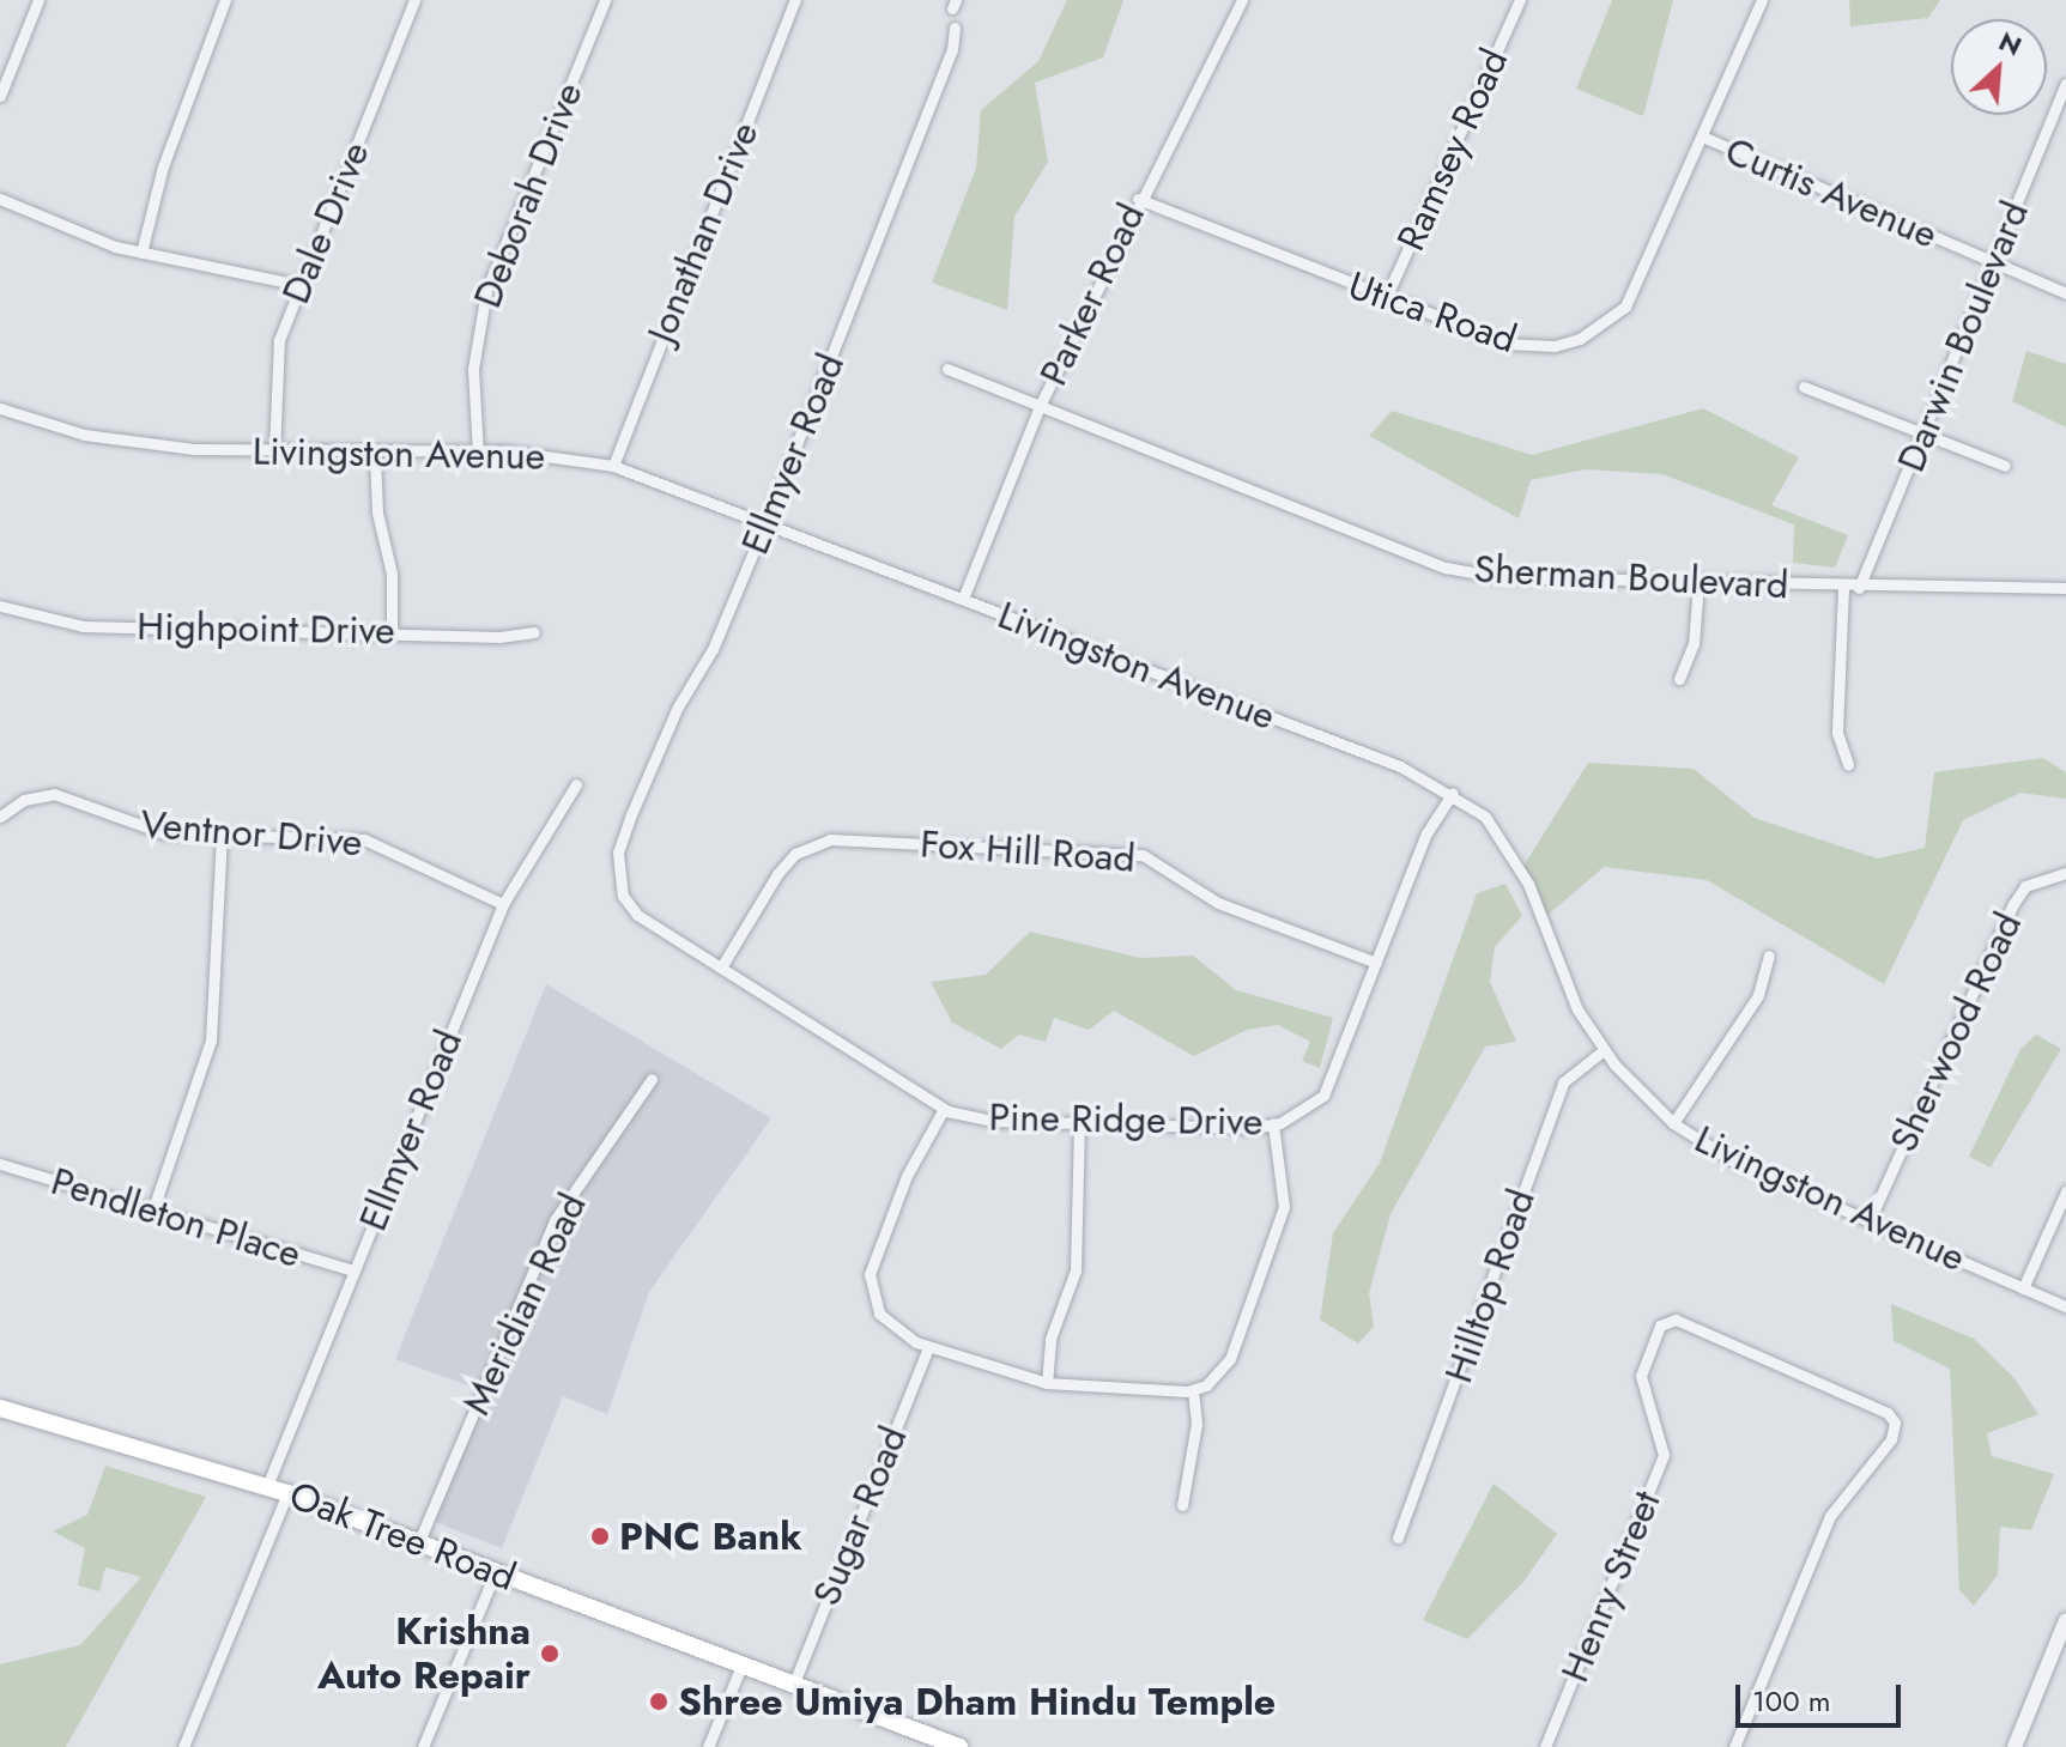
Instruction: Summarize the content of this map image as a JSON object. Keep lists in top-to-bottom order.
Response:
{
  "streets": {
    "main road": ["Oak Tree Road"],
    "street": [
      "Ramsey Road",
      "Curtis Avenue",
      "Deborah Drive",
      "Dale Drive",
      "Jonathan Drive",
      "Parker Road",
      "Utica Road",
      "Darwin Boulevard",
      "Livingston Avenue",
      "Ellmyer Road",
      "Sherman Boulevard",
      "Highpoint Drive",
      "Ventnor Drive",
      "Fox Hill Road",
      "Sherwood Road",
      "Pine Ridge Drive",
      "Pendleton Place",
      "Hilltop Road",
      "Meridian Road",
      "Sugar Road",
      "Henry Street"
    ]
  },
  "crossings": [
    ["Ramsey Road", "Utica Road"],
    ["Curtis Avenue", "Utica Road"],
    ["Curtis Avenue", "Darwin Boulevard"],
    ["Deborah Drive", "Livingston Avenue"],
    ["Dale Drive", "Livingston Avenue"],
    ["Jonathan Drive", "Livingston Avenue"],
    ["Parker Road", "Utica Road"],
    ["Parker Road", "Livingston Avenue"],
    ["Parker Road", "Sherman Boulevard"],
    ["Darwin Boulevard", "Sherman Boulevard"],
    ["Livingston Avenue", "Ellmyer Road"],
    ["Livingston Avenue", "Sherwood Road"],
    ["Livingston Avenue", "Pine Ridge Drive"],
    ["Livingston Avenue", "Hilltop Road"],
    ["Ellmyer Road", "Ventnor Drive"],
    ["Ellmyer Road", "Pine Ridge Drive"],
    ["Ellmyer Road", "Pendleton Place"],
    ["Ellmyer Road", "Oak Tree Road"],
    ["Fox Hill Road", "Pine Ridge Drive"],
    ["Meridian Road", "Oak Tree Road"],
    ["Sugar Road", "Oak Tree Road"]
  ],
  "places": ["PNC Bank", "Krishna Auto Repair", "Shree Umiya Dham Hindu Temple"],
  "scale_bar": "100 m",
  "north": "top right"
}
